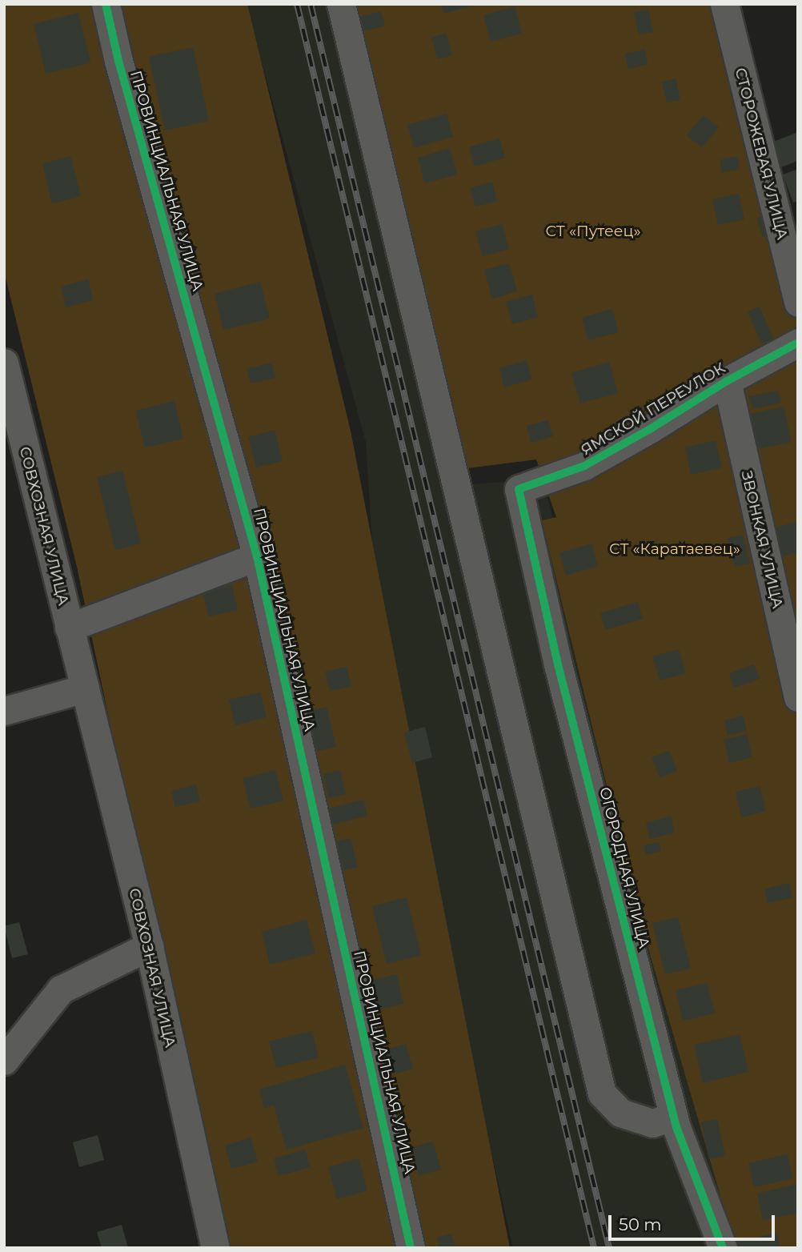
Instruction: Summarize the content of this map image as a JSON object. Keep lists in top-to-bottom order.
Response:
{
  "streets": {
    "street": [
      "СТОРОЖЕВАЯ УЛИЦА",
      "ПРОВИНЦИАЛЬНАЯ УЛИЦА",
      "ЯМСКОЙ ПЕРЕУЛОК",
      "СОВХОЗНАЯ УЛИЦА",
      "ЗВОНКАЯ УЛИЦА",
      "ОГОРОДНАЯ УЛИЦА"
    ]
  },
  "crossings": [
    ["ЯМСКОЙ ПЕРЕУЛОК", "ЗВОНКАЯ УЛИЦА"],
    ["ЯМСКОЙ ПЕРЕУЛОК", "ОГОРОДНАЯ УЛИЦА"]
  ],
  "parks": ["СТ «Путеец»", "СТ «Каратаевец»"],
  "scale_bar": "50 m"
}
